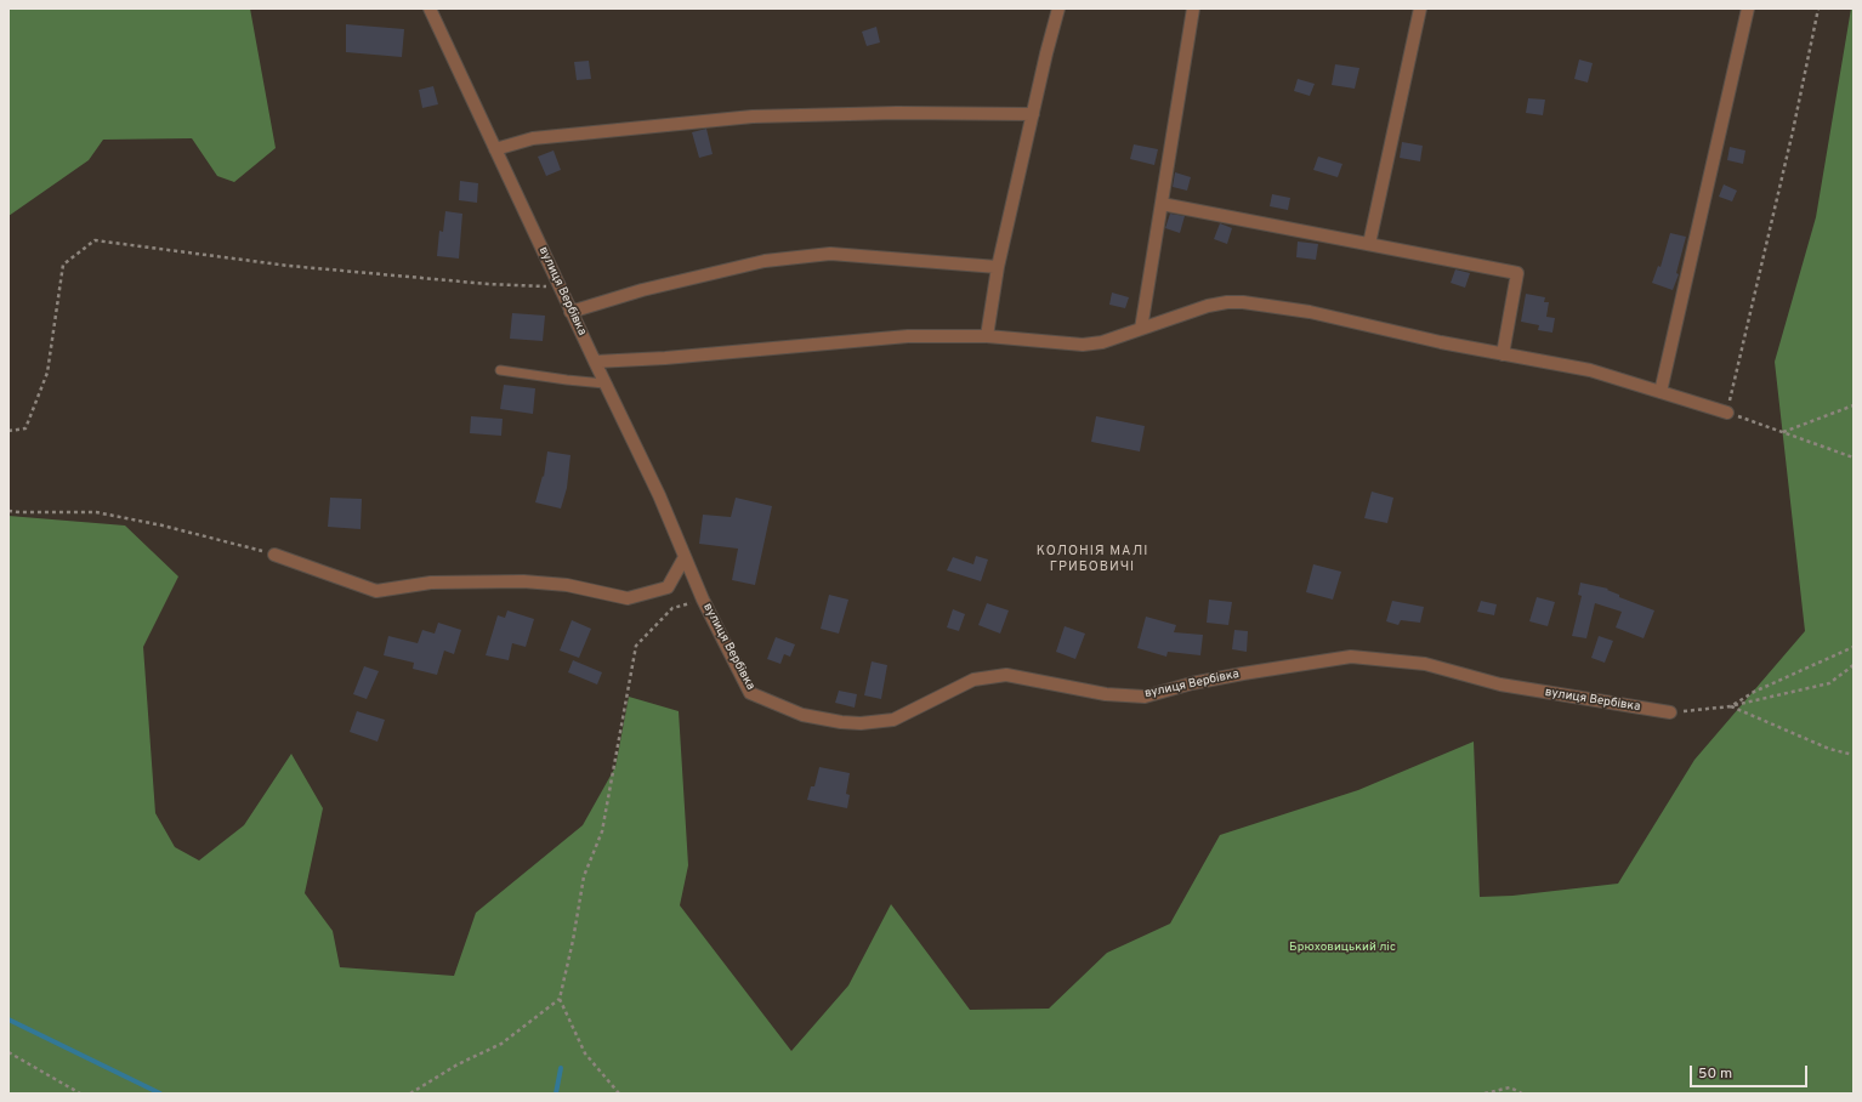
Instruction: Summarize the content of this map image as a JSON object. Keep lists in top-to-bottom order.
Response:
{
  "streets": {
    "street": ["вулиця Вербівка"]
  },
  "districts": ["КОЛОНІЯ МАЛІ ГРИБОВИЧІ"],
  "parks": ["Брюховицький ліс"],
  "scale_bar": "50 m"
}
